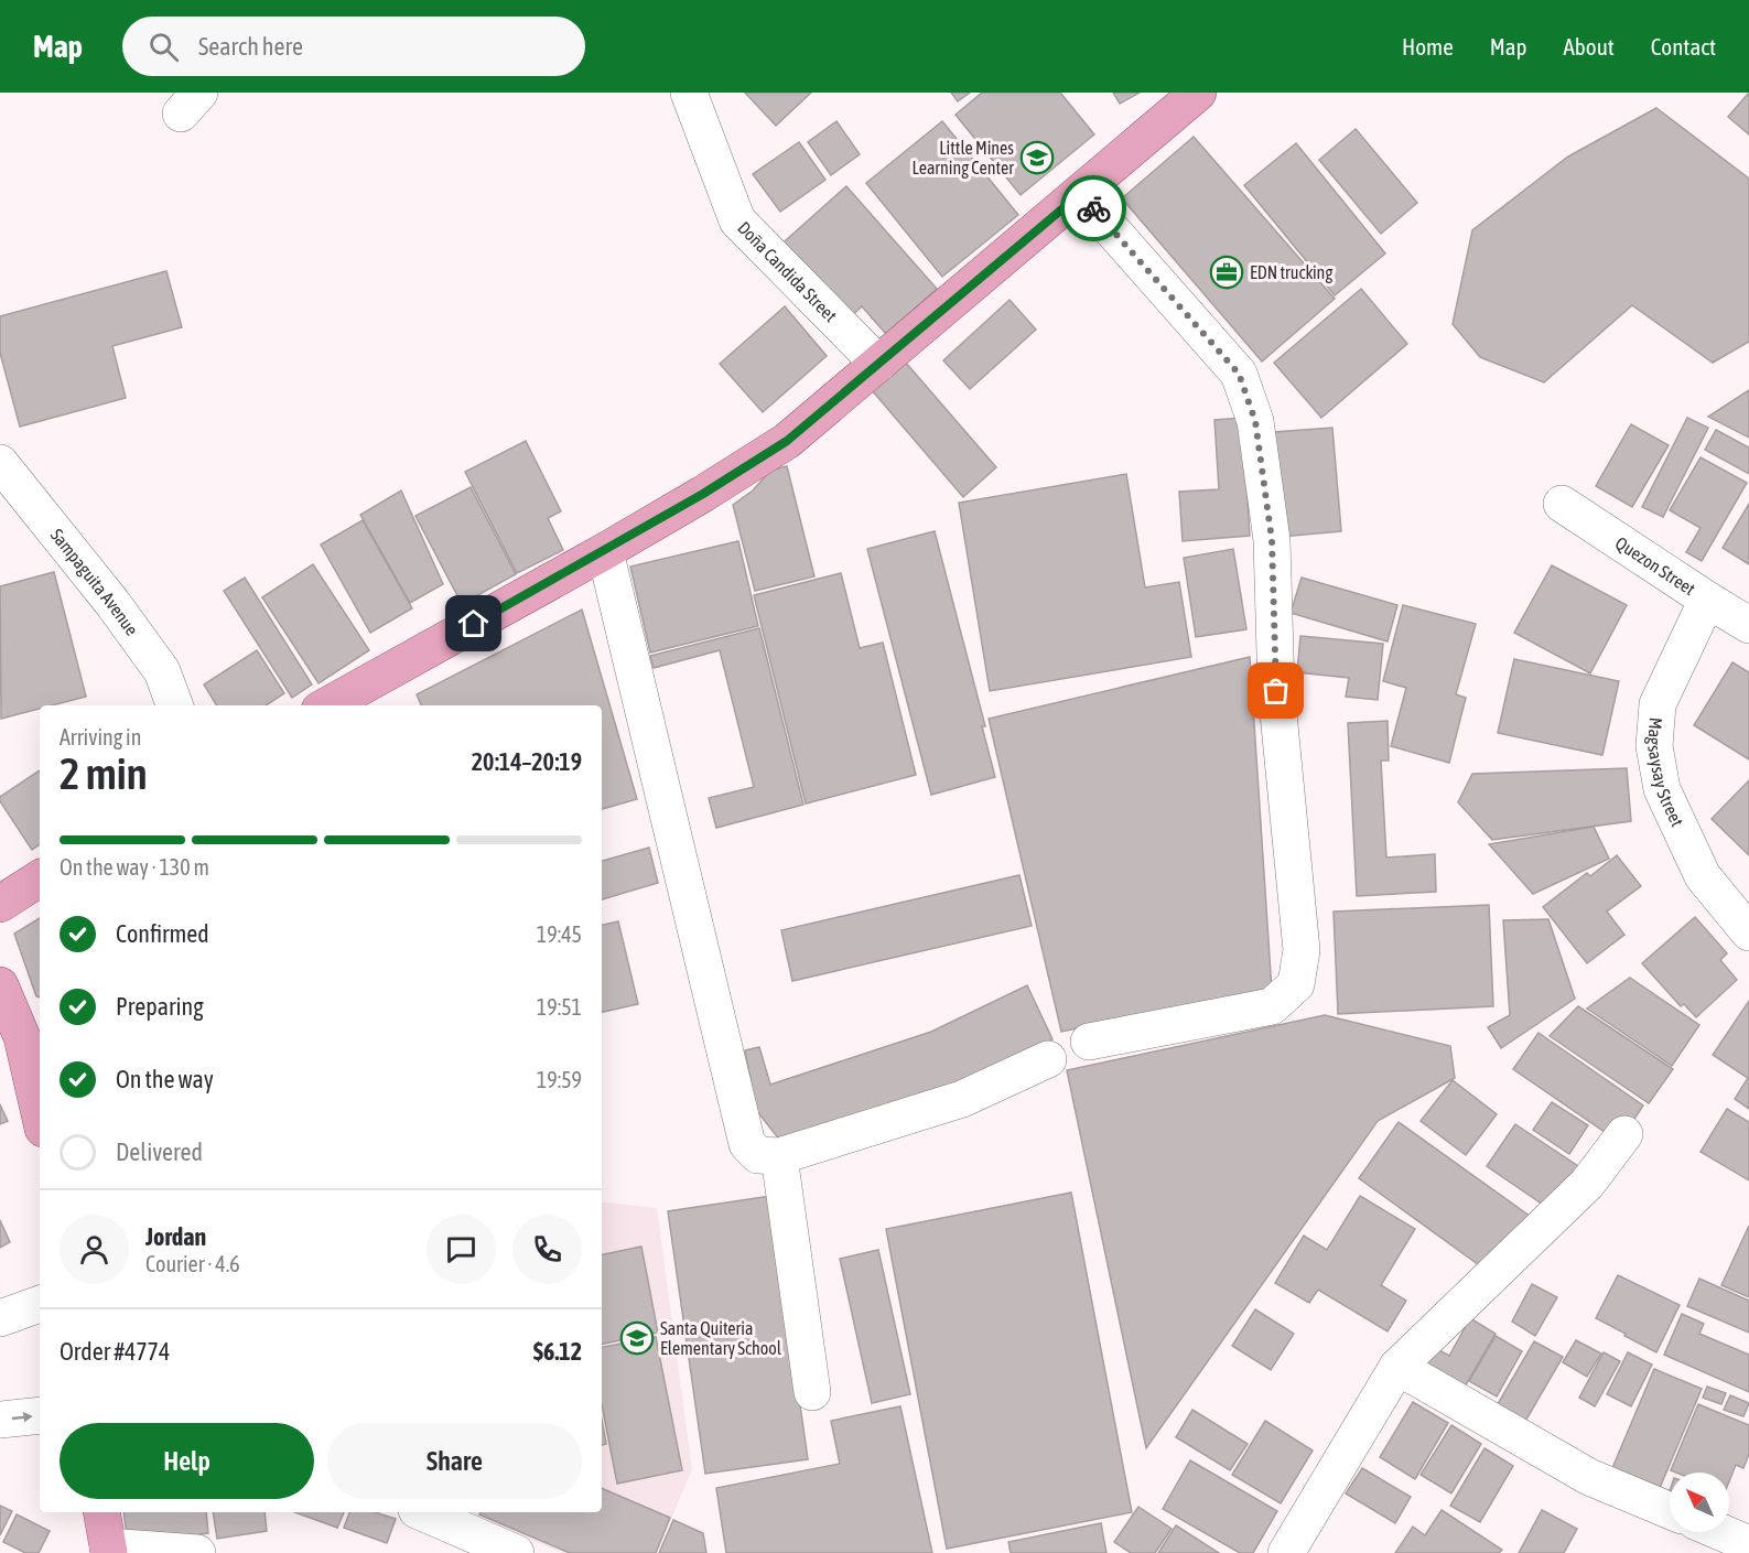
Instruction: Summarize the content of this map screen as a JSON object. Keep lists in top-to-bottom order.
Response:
{
  "streets": {
    "street": [
      "Doña Candida Street",
      "Quezon Street",
      "Sampaguita Avenue",
      "Magsaysay Street"
    ]
  },
  "crossings": [
    ["Quezon Street", "Magsaysay Street"]
  ],
  "places": {
    "school or university": ["Little Mines Learning Center", "Santa Quiteria Elementary School"],
    "office": ["EDN trucking"]
  },
  "north": "top left",
  "page": {
    "header": "Map",
    "search": "Search here",
    "nav": [
      "Home",
      "Map",
      "About",
      "Contact"
    ],
    "heading": ["2 min", "Arriving in", "20:14–20:19"],
    "panel": [
      "Jordan",
      "Courier · 4.6",
      "Order #4774",
      "$6.12"
    ],
    "bar": "On the way · 130 m",
    "list": [
      ["Confirmed", "19:45"],
      ["Preparing", "19:51"],
      ["On the way", "19:59"],
      "Delivered"
    ],
    "buttons": ["Help", "Share"]
  }
}
